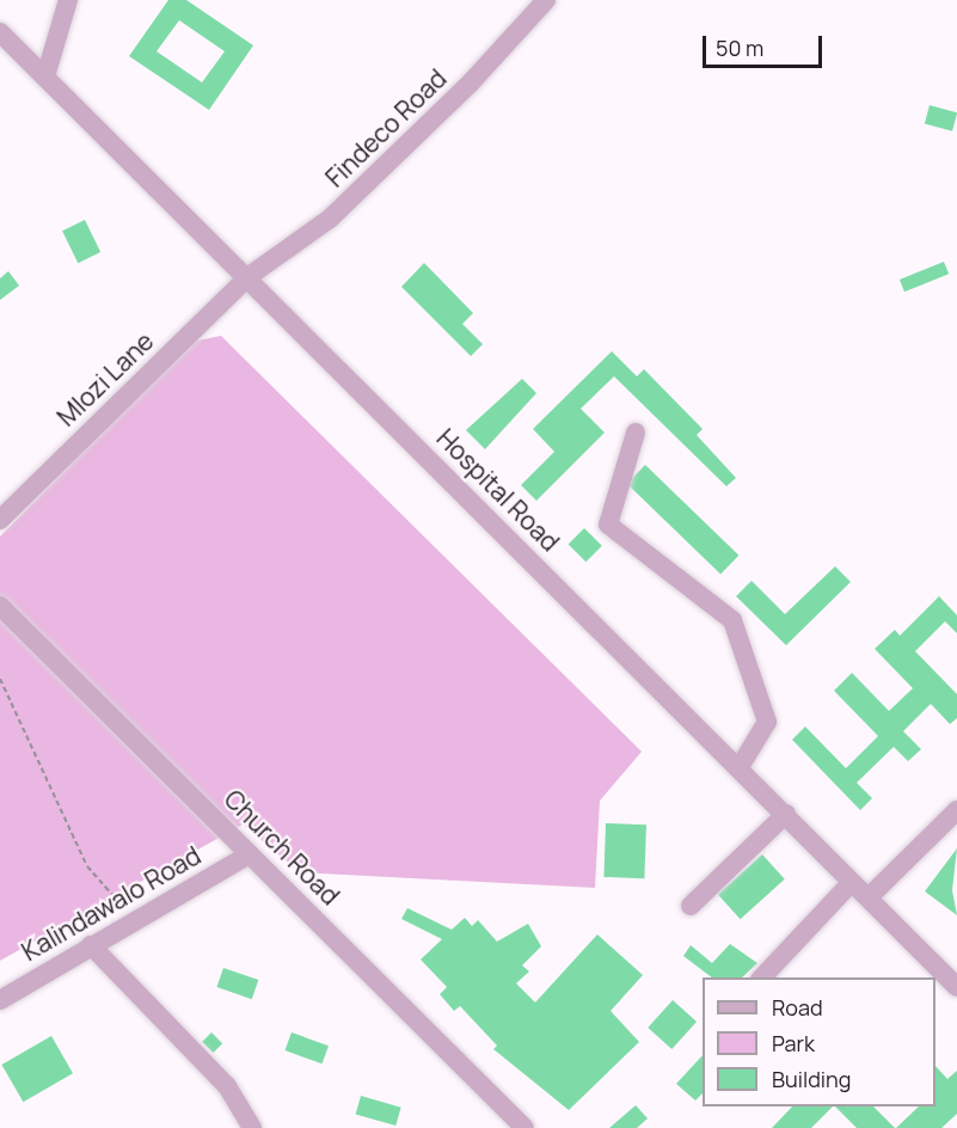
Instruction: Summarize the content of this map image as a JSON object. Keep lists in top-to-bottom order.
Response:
{
  "streets": {
    "street": [
      "Findeco Road",
      "Mlozi Lane",
      "Hospital Road",
      "Church Road",
      "Kalindawalo Road"
    ]
  },
  "crossings": [
    ["Findeco Road", "Mlozi Lane"],
    ["Findeco Road", "Hospital Road"],
    ["Mlozi Lane", "Hospital Road"],
    ["Church Road", "Kalindawalo Road"]
  ],
  "legend": ["Road", "Park", "Building"],
  "scale_bar": "50 m"
}
